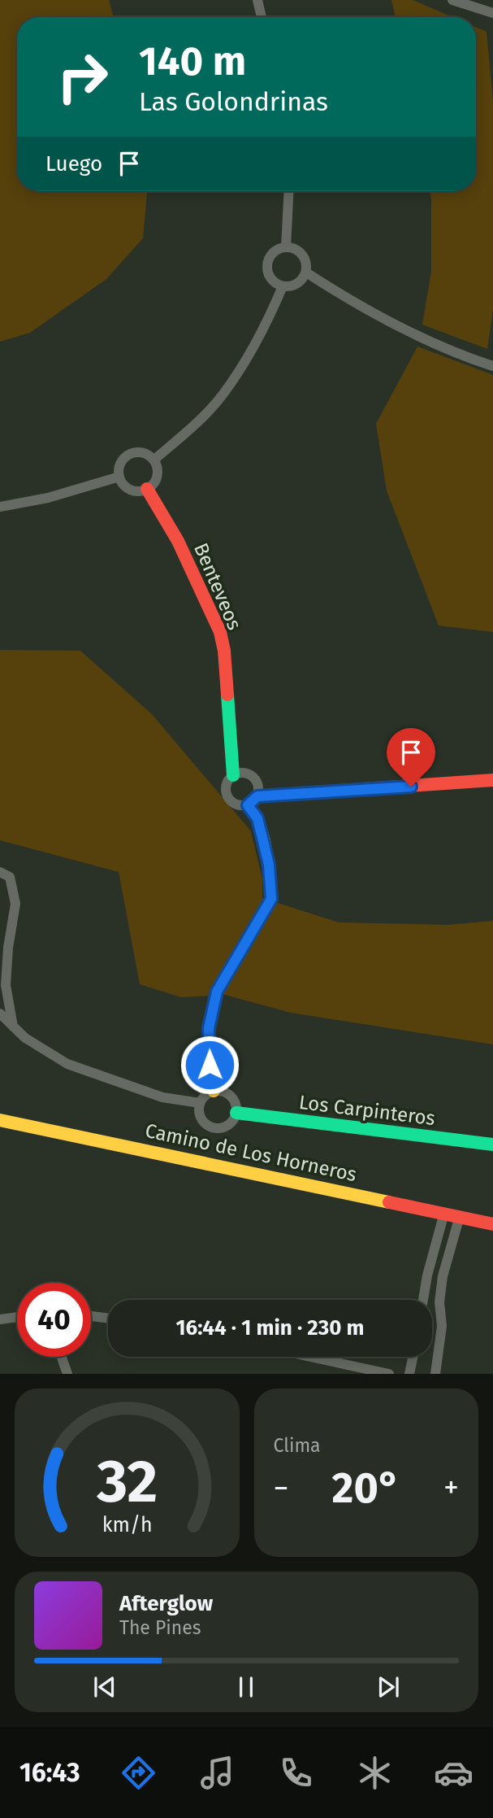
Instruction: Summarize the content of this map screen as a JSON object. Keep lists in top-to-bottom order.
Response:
{
  "streets": {
    "street": ["Benteveos", "Los Carpinteros", "Camino de Los Horneros"]
  },
  "page": {
    "turn": ["140 m", "Las Golondrinas"],
    "then": "Luego",
    "limit": "40",
    "trip": "16:44 · 1 min · 230 m",
    "tile": "Clima",
    "heat": ["−", "20°", "+"],
    "song": ["Afterglow", "The Pines"],
    "tabs": "16:43",
    "gauge": ["32", "km/h"]
  }
}
